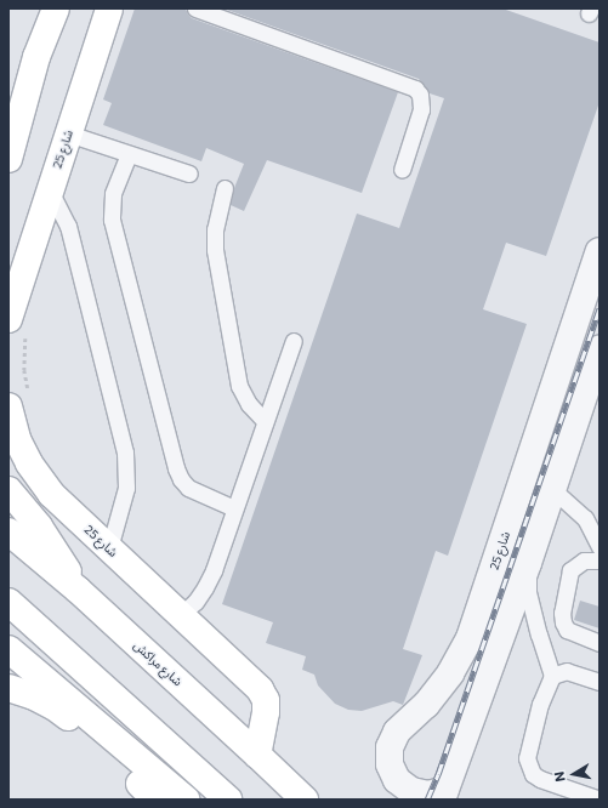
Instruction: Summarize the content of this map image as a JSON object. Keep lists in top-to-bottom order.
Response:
{
  "streets": {
    "main road": ["شارع 25", "شارع مراكش"]
  },
  "crossings": [
    ["شارع 25", "شارع مراكش"]
  ],
  "north": "left"
}
